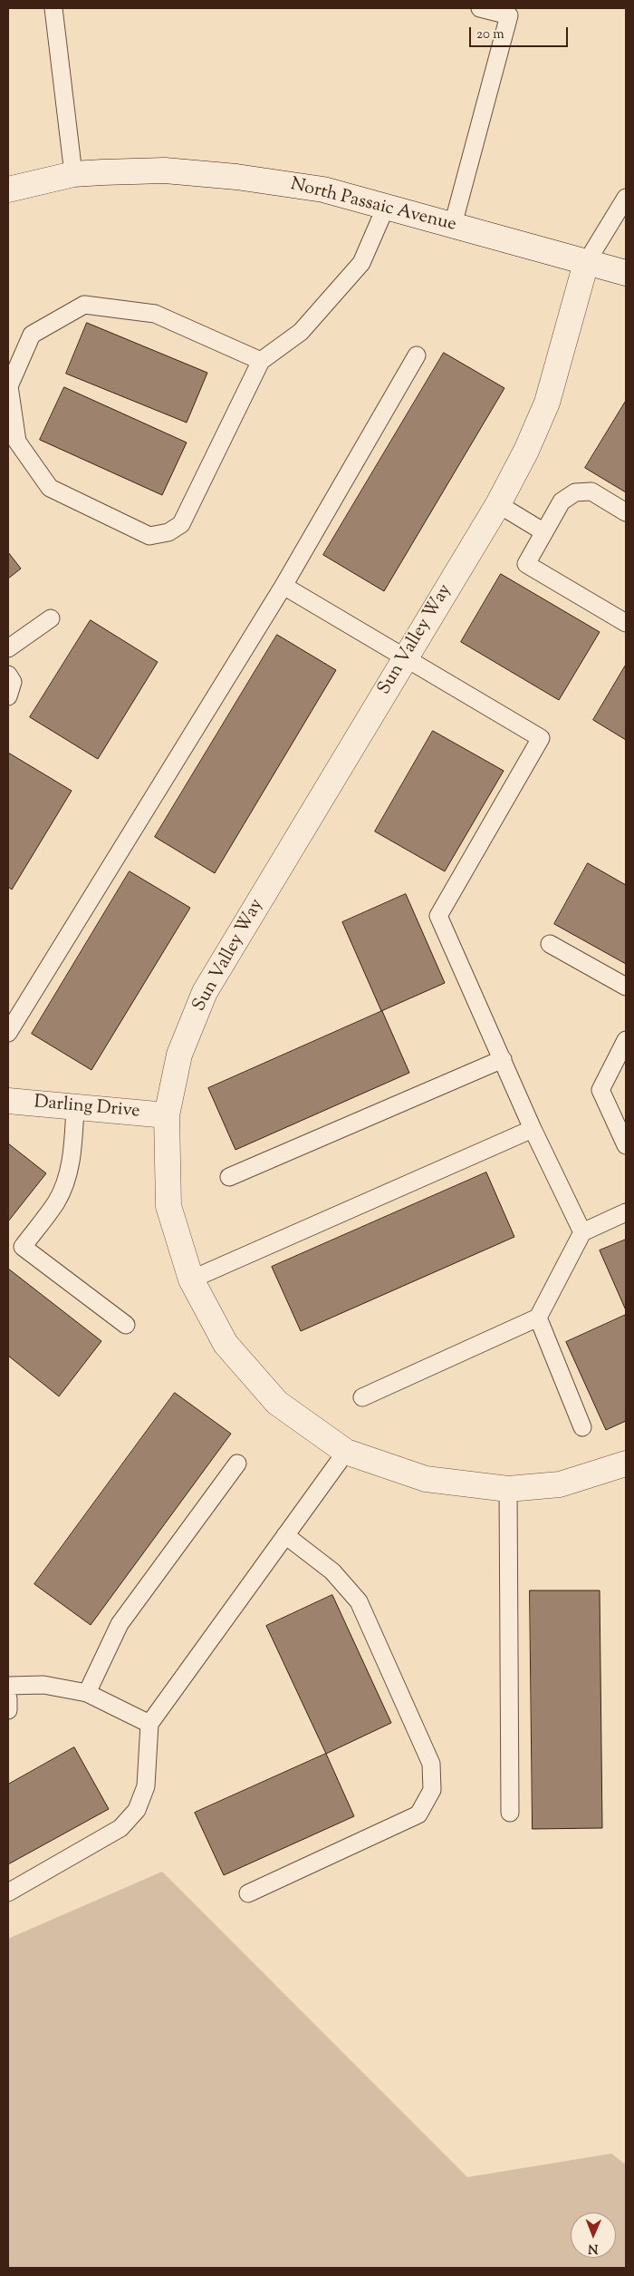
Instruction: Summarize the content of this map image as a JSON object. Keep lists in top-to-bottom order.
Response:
{
  "streets": {
    "street": ["North Passaic Avenue", "Sun Valley Way", "Darling Drive"]
  },
  "crossings": [
    ["North Passaic Avenue", "Sun Valley Way"],
    ["Sun Valley Way", "Darling Drive"]
  ],
  "scale_bar": "20 m",
  "north": "bottom"
}
